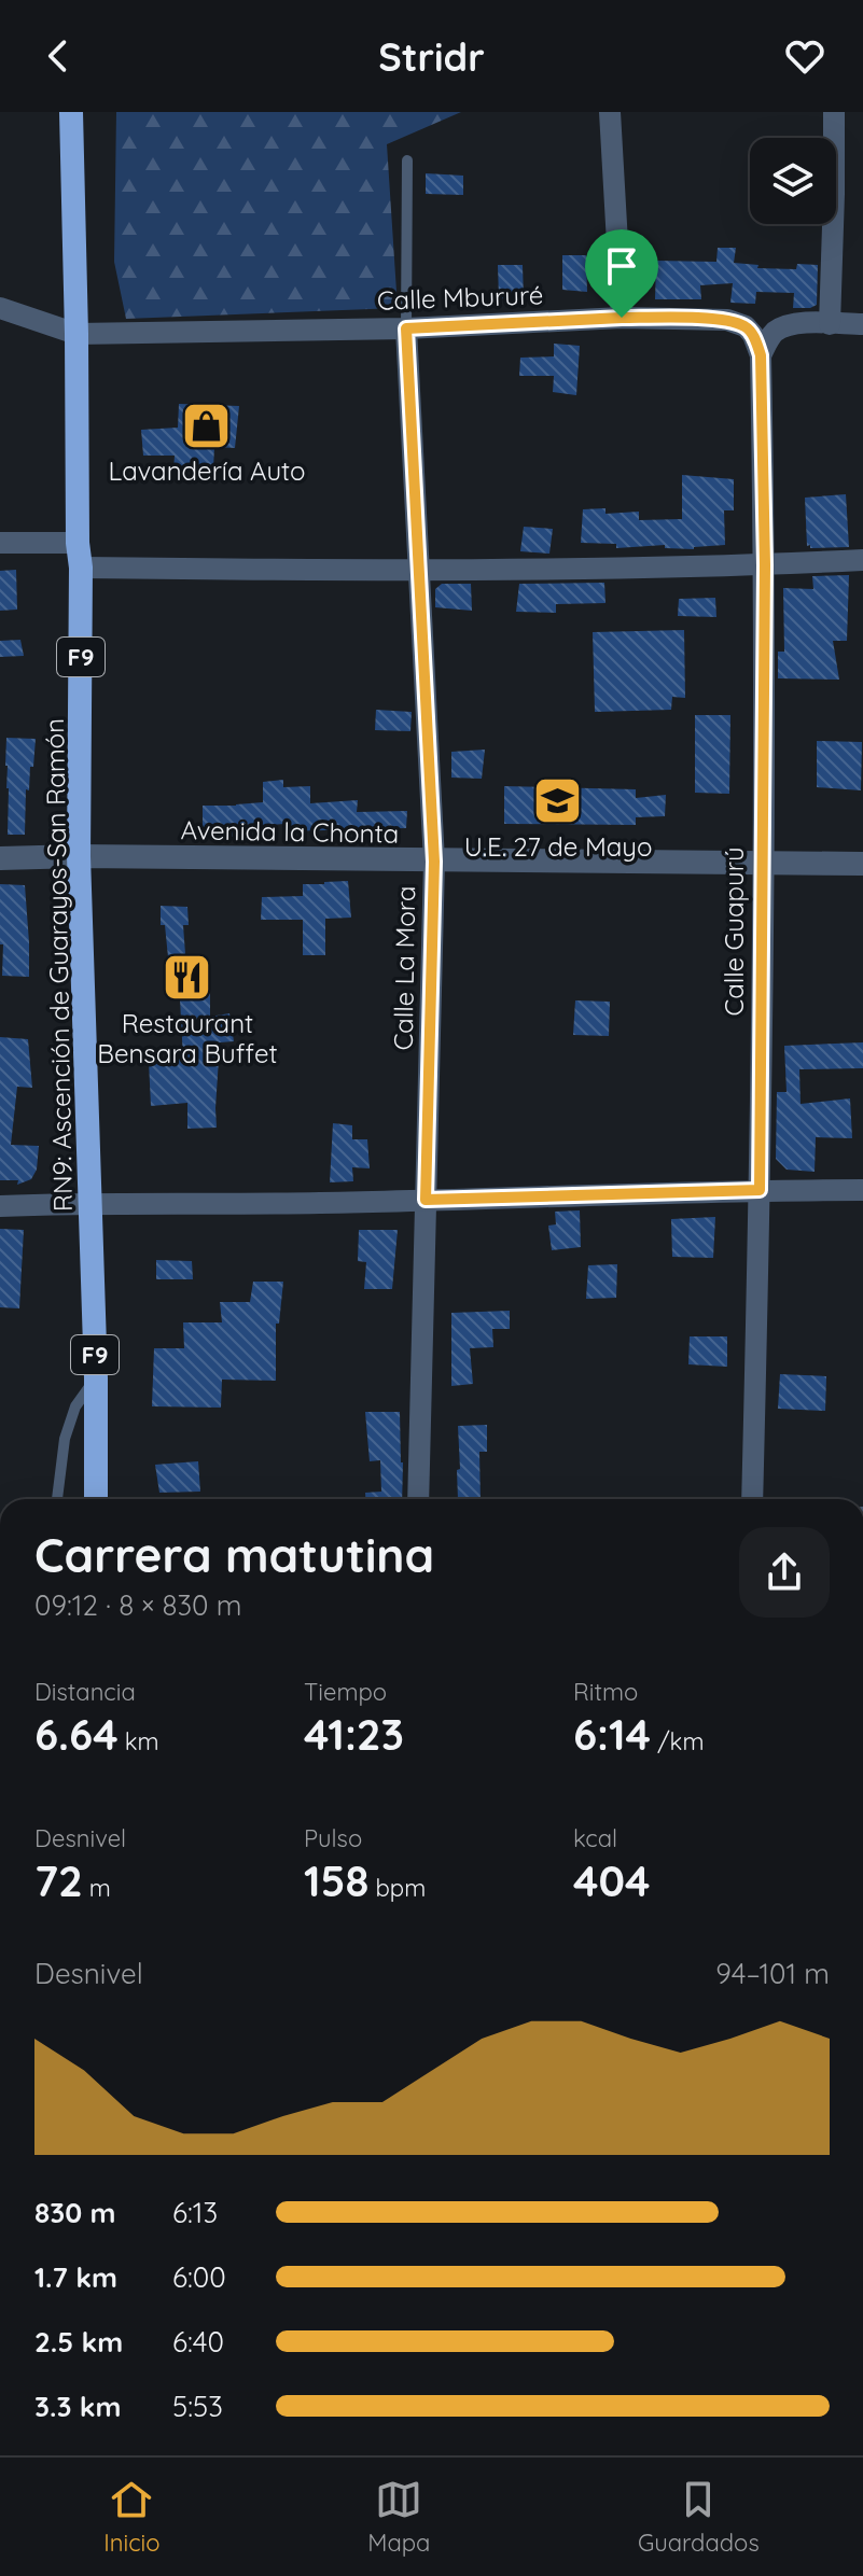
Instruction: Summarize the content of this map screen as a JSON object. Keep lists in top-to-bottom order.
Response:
{
  "streets": {
    "highway": ["F9", "RN9: Ascención de Guarayos-San Ramón"],
    "street": [
      "Calle Mbururé",
      "Avenida la Chonta",
      "Calle Guapurú",
      "Calle La Mora"
    ]
  },
  "crossings": [
    ["Calle Mbururé", "RN9: Ascención de Guarayos-San Ramón"],
    ["Calle Mbururé", "Calle La Mora"],
    ["Avenida la Chonta", "Calle Guapurú"],
    ["Avenida la Chonta", "RN9: Ascención de Guarayos-San Ramón"],
    ["Avenida la Chonta", "Calle La Mora"]
  ],
  "places": {
    "shop": ["Lavandería Auto"],
    "school or university": ["U.E. 27 de Mayo"],
    "restaurant": ["Restaurant Bensara Buffet"]
  },
  "page": {
    "header": "Stridr",
    "heading": ["Carrera matutina", "09:12 · 8 × 830 m"],
    "stats": [
      ["Distancia", "6.64 km"],
      ["Tiempo", "41:23"],
      ["Ritmo", "6:14 /km"],
      ["Desnivel", "72 m"],
      ["Pulso", "158 bpm"],
      ["kcal", "404"]
    ],
    "chart": ["Desnivel", "94–101 m"],
    "list": [
      {
        "name": "830 m",
        "note": "6:13"
      },
      {
        "name": "1.7 km",
        "note": "6:00"
      },
      {
        "name": "2.5 km",
        "note": "6:40"
      },
      {
        "name": "3.3 km",
        "note": "5:53"
      }
    ],
    "tabs": ["Inicio", "Mapa", "Guardados"]
  }
}
